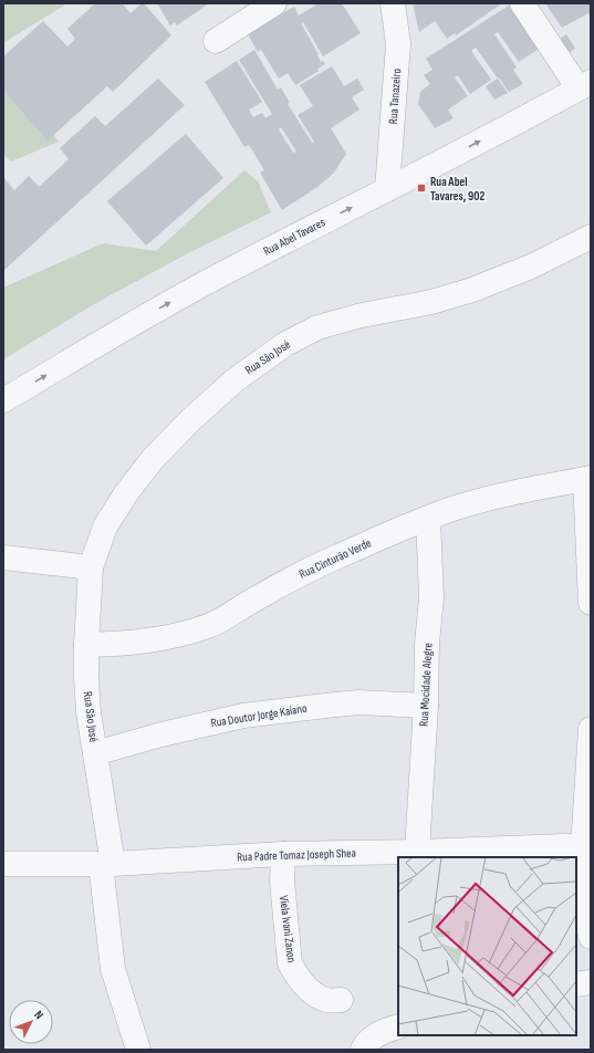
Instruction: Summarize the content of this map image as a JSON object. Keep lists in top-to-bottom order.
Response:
{
  "streets": {
    "street": [
      "Rua Tanazeiro",
      "Rua Abel Tavares",
      "Rua São José",
      "Rua Cinturão Verde",
      "Rua Mocidade Alegre",
      "Rua Doutor Jorge Kaiano",
      "Rua Padre Tomaz Joseph Shea",
      "Viela Ivani Zanon"
    ]
  },
  "crossings": [
    ["Rua Tanazeiro", "Rua Abel Tavares"],
    ["Rua São José", "Rua Cinturão Verde"],
    ["Rua São José", "Rua Doutor Jorge Kaiano"],
    ["Rua São José", "Rua Padre Tomaz Joseph Shea"],
    ["Rua Cinturão Verde", "Rua Mocidade Alegre"],
    ["Rua Mocidade Alegre", "Rua Doutor Jorge Kaiano"],
    ["Rua Mocidade Alegre", "Rua Padre Tomaz Joseph Shea"],
    ["Rua Padre Tomaz Joseph Shea", "Viela Ivani Zanon"]
  ],
  "one_way": ["Rua Abel Tavares"],
  "places": {
    "transit": ["Rua Abel Tavares, 902"]
  },
  "north": "top right"
}
